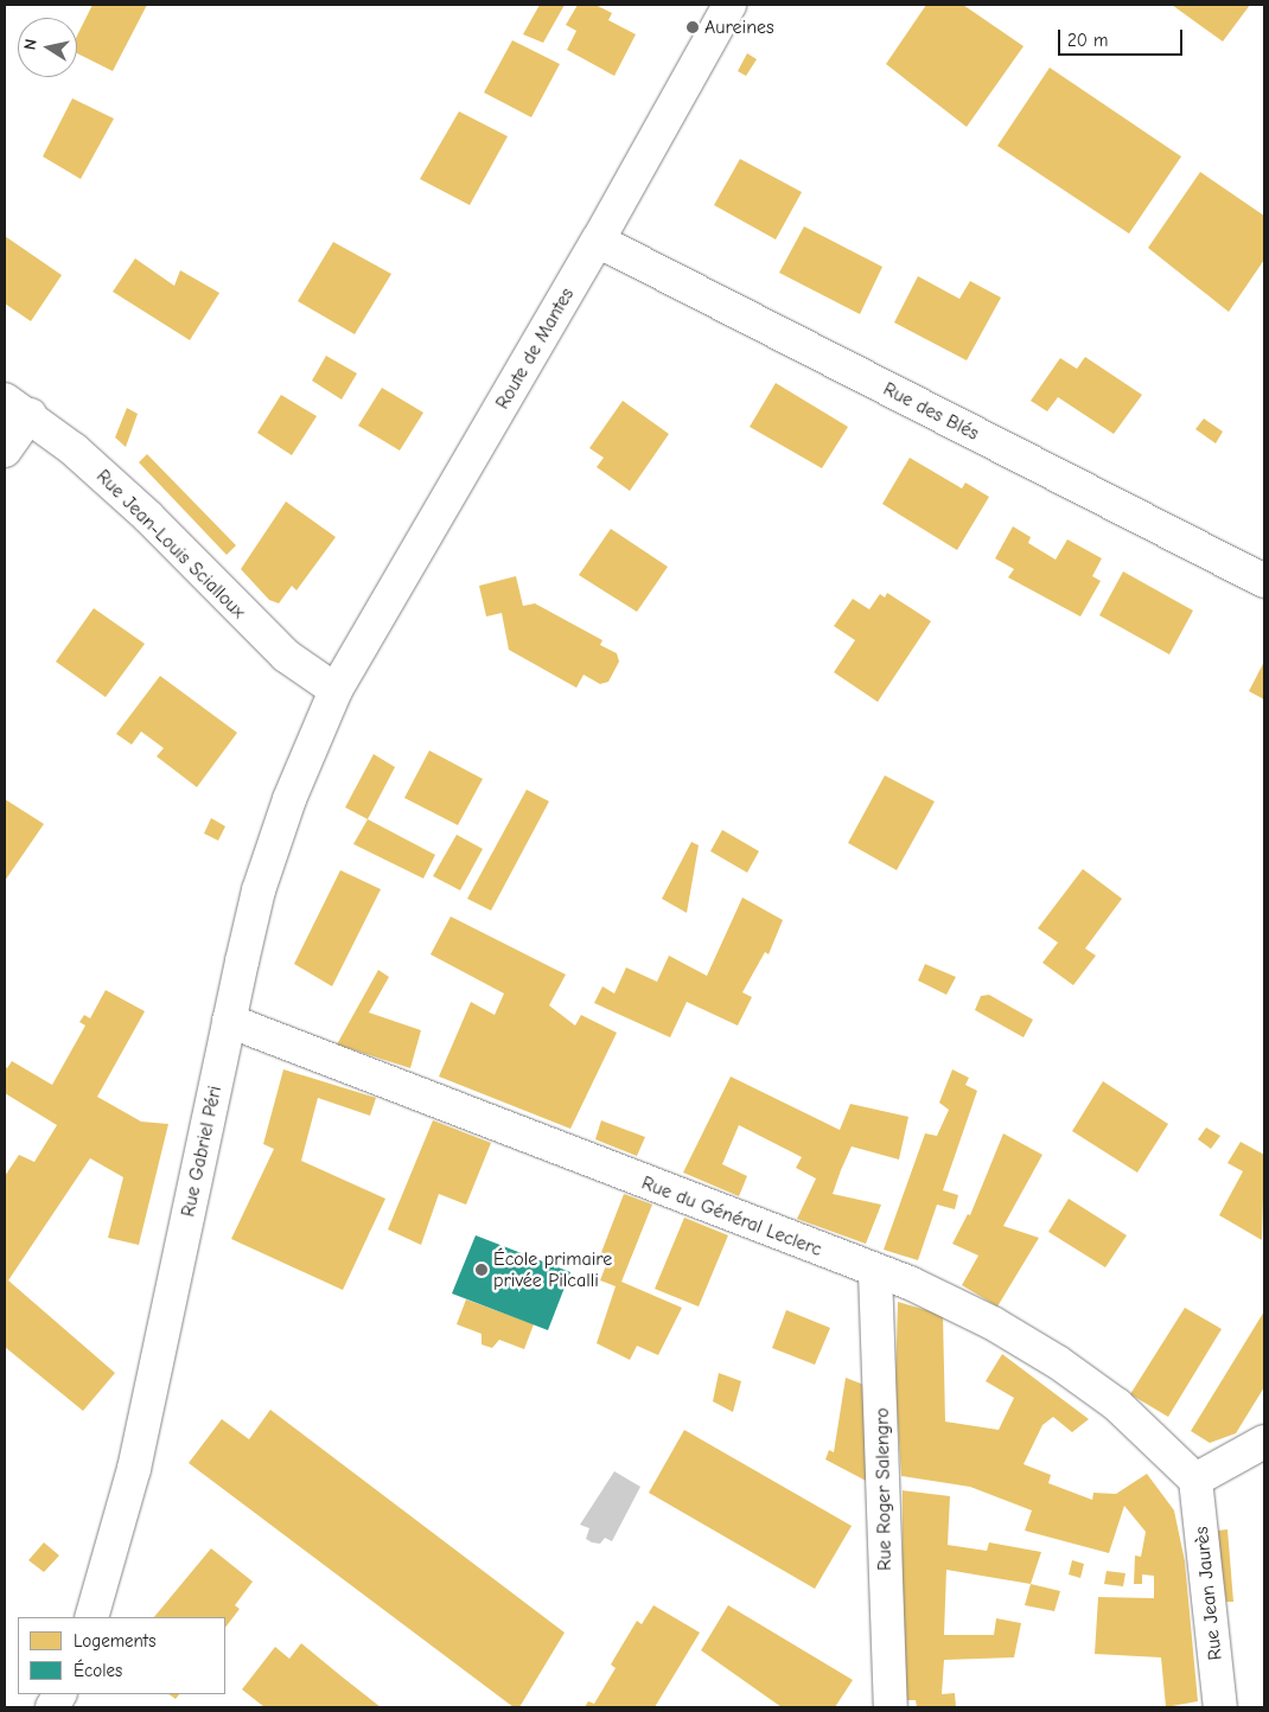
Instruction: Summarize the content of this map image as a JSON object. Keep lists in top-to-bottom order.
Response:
{
  "streets": {
    "street": [
      "Route de Mantes",
      "Rue des Blés",
      "Rue Jean-Louis Scialloux",
      "Rue Gabriel Péri",
      "Rue du Général Leclerc",
      "Rue Roger Salengro",
      "Rue Jean Jaurès"
    ]
  },
  "crossings": [
    ["Route de Mantes", "Rue des Blés"],
    ["Route de Mantes", "Rue Jean-Louis Scialloux"],
    ["Route de Mantes", "Rue Gabriel Péri"],
    ["Rue Jean-Louis Scialloux", "Rue Gabriel Péri"],
    ["Rue Gabriel Péri", "Rue du Général Leclerc"],
    ["Rue du Général Leclerc", "Rue Roger Salengro"],
    ["Rue du Général Leclerc", "Rue Jean Jaurès"]
  ],
  "places": ["Aureines", "École primaire privée Pilcalli"],
  "legend": ["Logements", "Écoles"],
  "scale_bar": "20 m",
  "north": "left"
}
